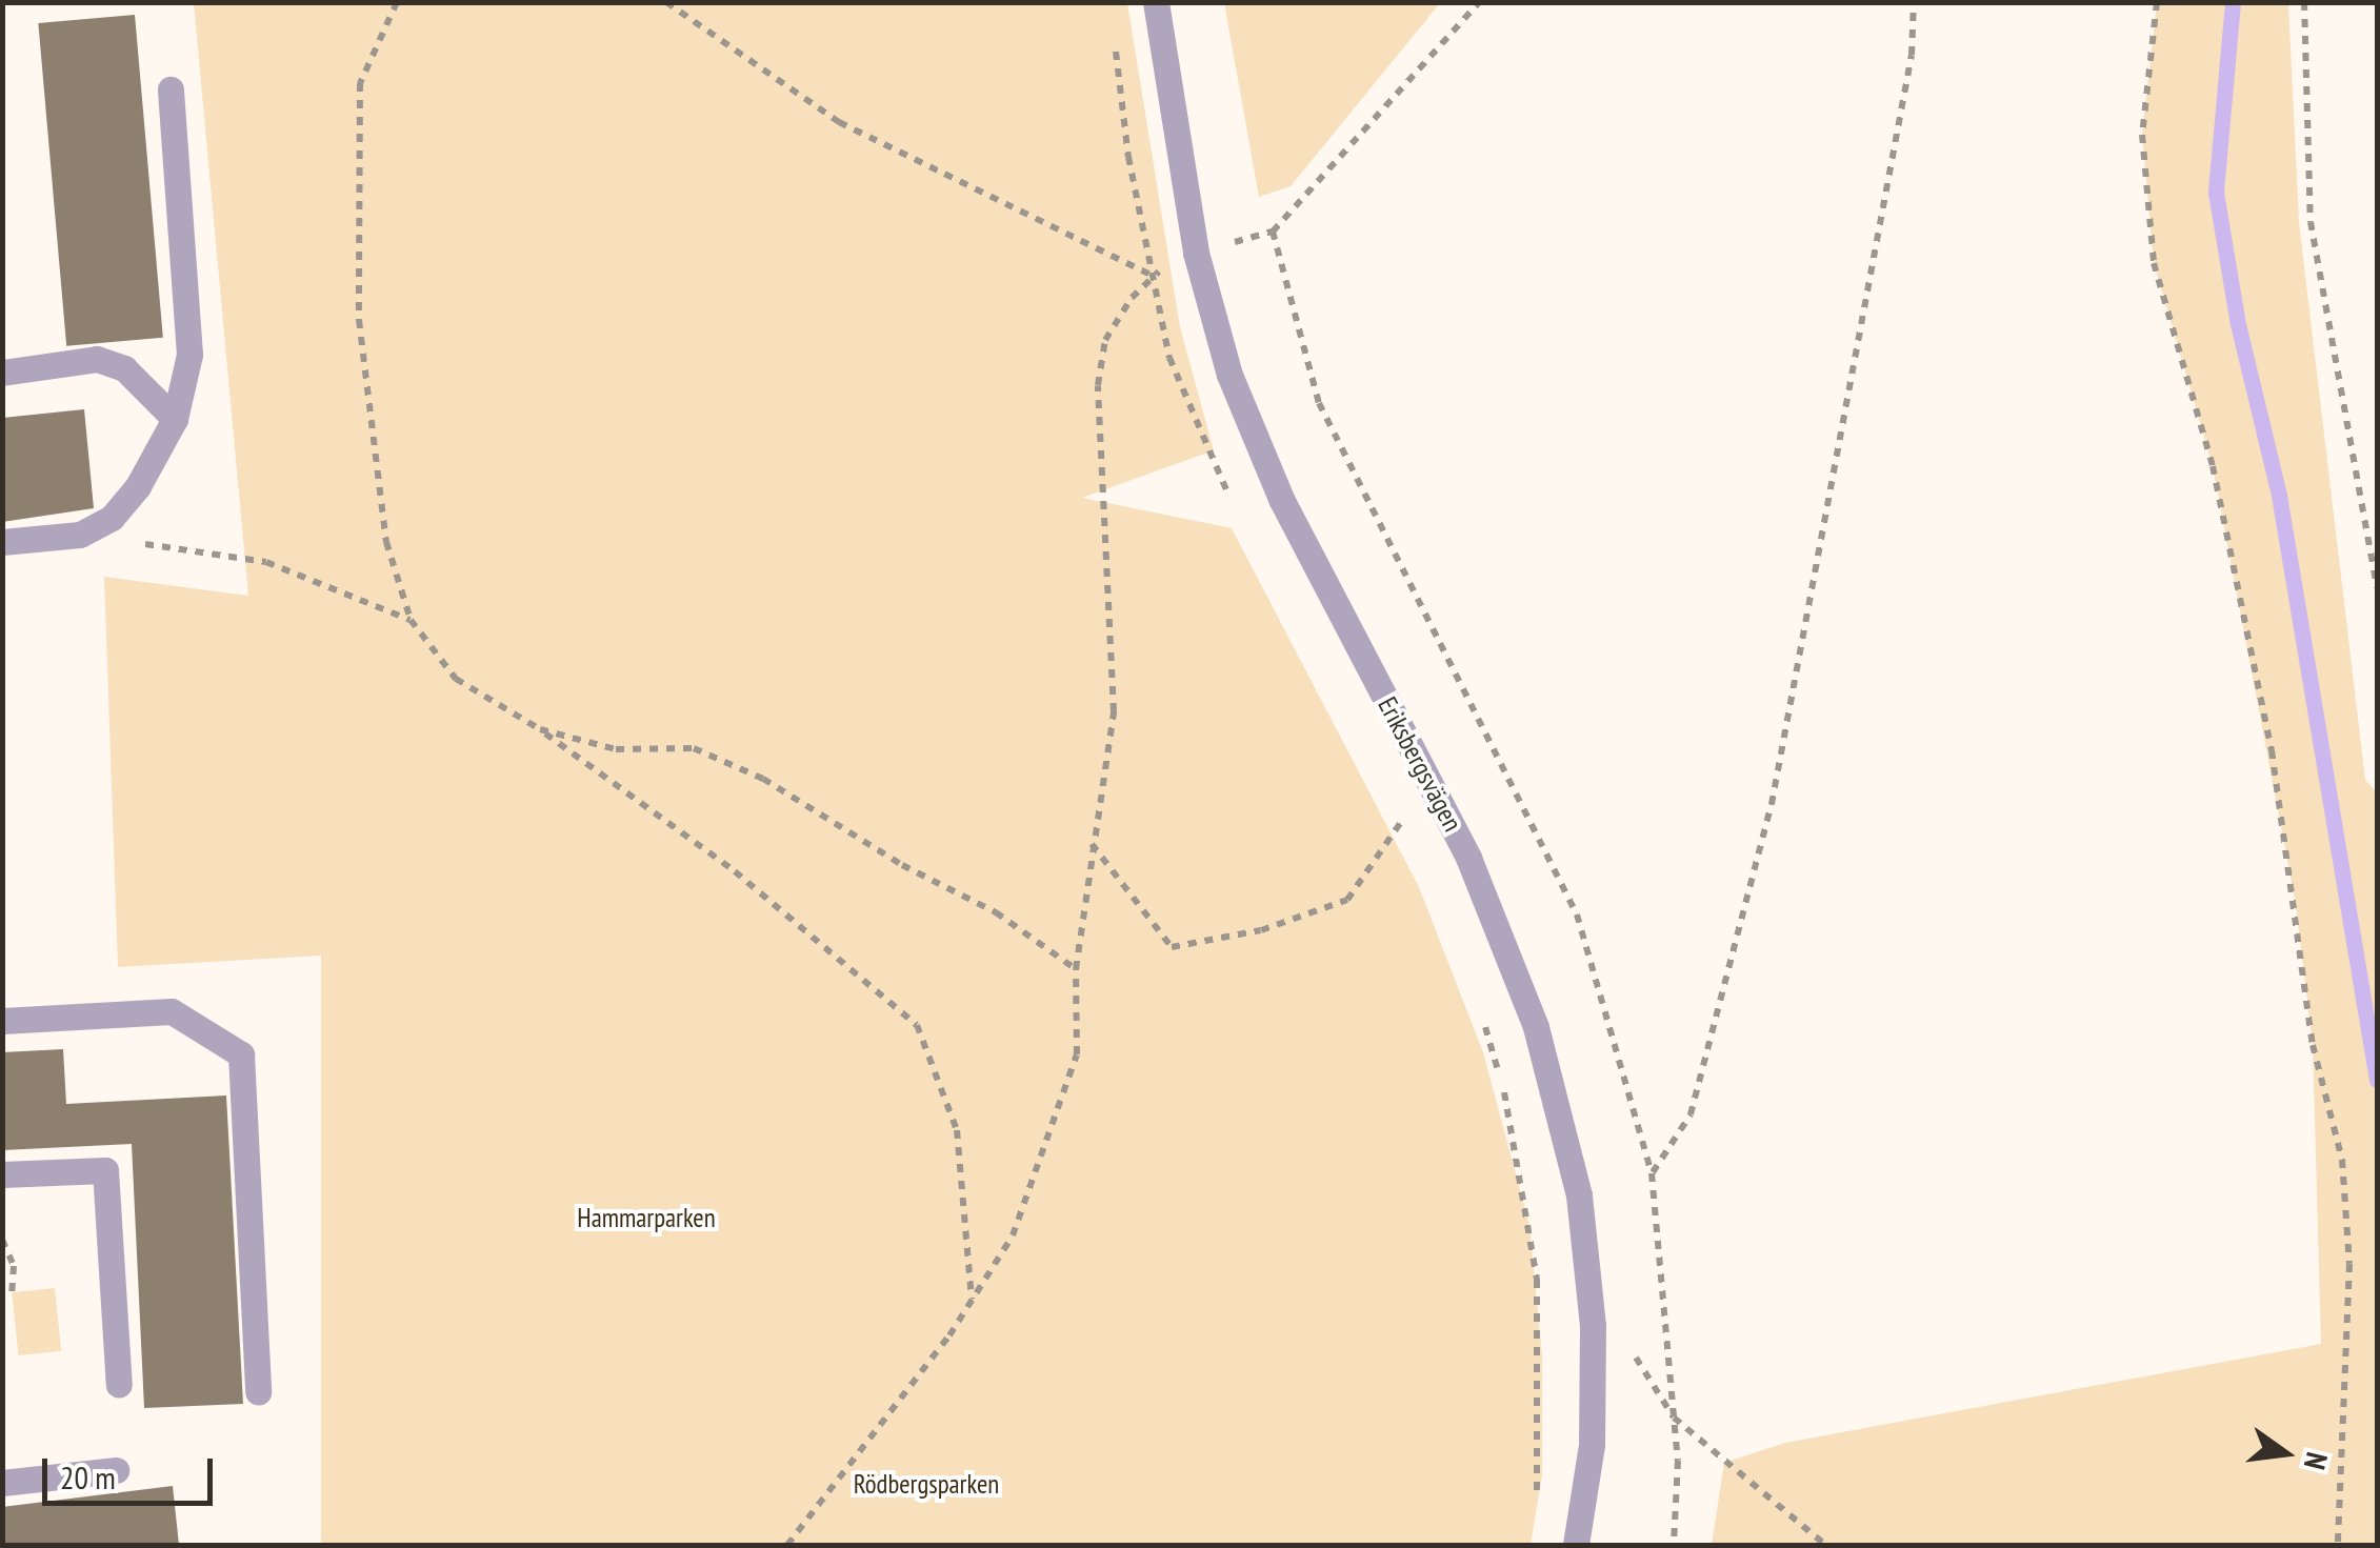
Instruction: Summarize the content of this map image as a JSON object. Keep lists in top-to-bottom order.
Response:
{
  "streets": {
    "street": ["Eriksbergsvägen"]
  },
  "parks": ["Hammarparken", "Rödbergsparken"],
  "scale_bar": "20 m",
  "north": "right"
}
